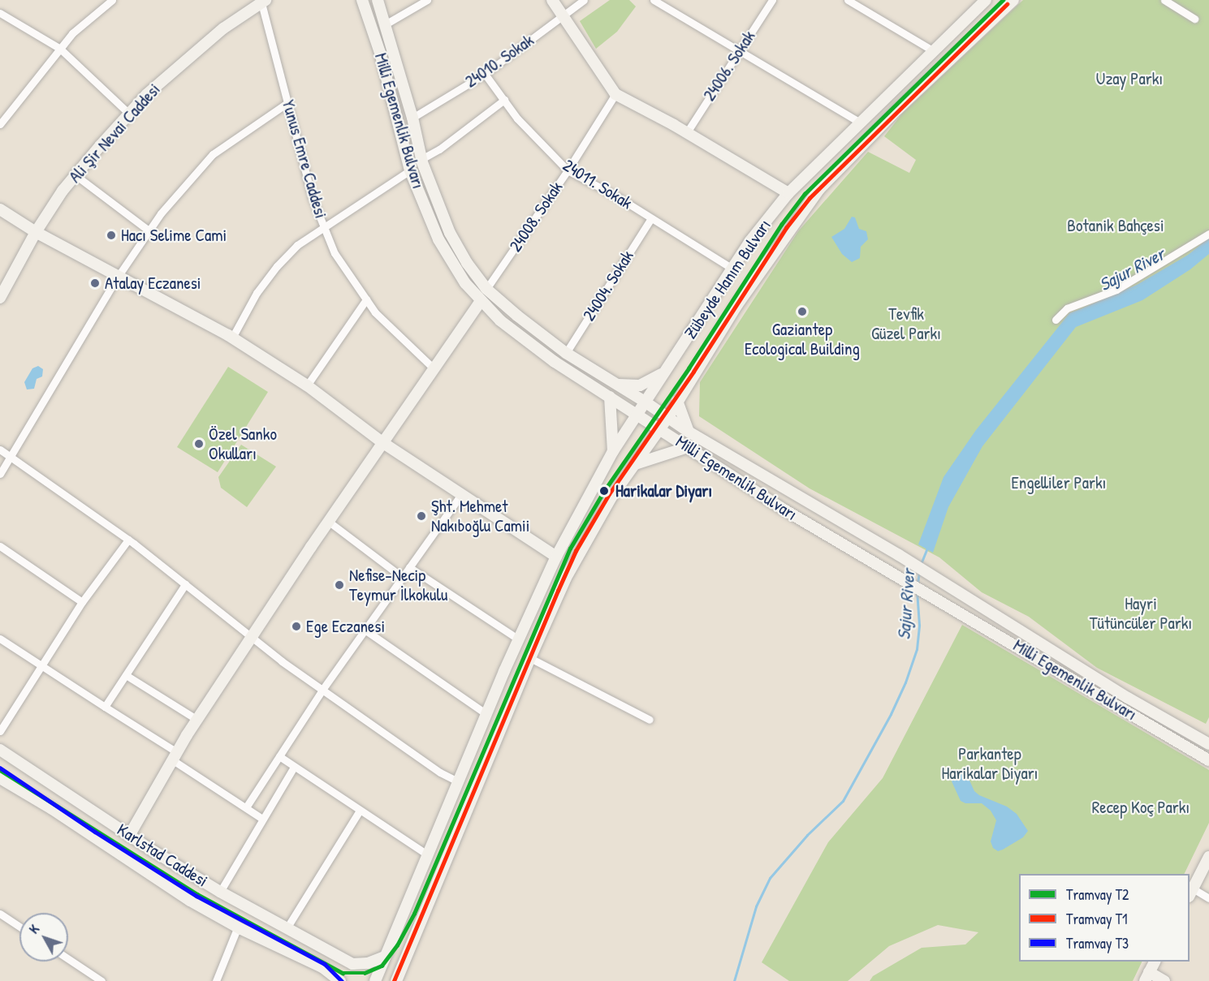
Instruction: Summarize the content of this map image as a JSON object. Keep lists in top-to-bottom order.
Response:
{
  "streets": {
    "main road": [
      "Milli Egemenlik Bulvarı",
      "Ali Şir Nevai Caddesi",
      "Zübeyde Hanım Bulvarı",
      "Karlstad Caddesi"
    ],
    "street": [
      "24010. Sokak",
      "24006. Sokak",
      "Yunus Emre Caddesi",
      "24011. Sokak",
      "24008. Sokak",
      "24004. Sokak"
    ]
  },
  "crossings": [
    ["24010. Sokak", "Milli Egemenlik Bulvarı"],
    ["24010. Sokak", "24011. Sokak"],
    ["Milli Egemenlik Bulvarı", "24008. Sokak"],
    ["Milli Egemenlik Bulvarı", "Zübeyde Hanım Bulvarı"],
    ["Milli Egemenlik Bulvarı", "24004. Sokak"],
    ["Ali Şir Nevai Caddesi", "Yunus Emre Caddesi"],
    ["24011. Sokak", "24008. Sokak"],
    ["24011. Sokak", "Zübeyde Hanım Bulvarı"],
    ["24011. Sokak", "24004. Sokak"],
    ["Zübeyde Hanım Bulvarı", "Karlstad Caddesi"]
  ],
  "water": ["Sajur River"],
  "parks": [
    "Uzay Parkı",
    "Botanik Bahçesi",
    "Tevfik Güzel Parkı",
    "Engelliler Parkı",
    "Hayri Tütüncüler Parkı",
    "Parkantep Harikalar Diyarı",
    "Recep Koç Parkı"
  ],
  "places": [
    "Hacı Selime Cami",
    "Atalay Eczanesi",
    "Gaziantep Ecological Building",
    "Özel Sanko Okulları",
    "Harikalar Diyarı",
    "Şht. Mehmet Nakıboğlu Camii",
    "Nefise-Necip Teymur İlkokulu",
    "Ege Eczanesi"
  ],
  "lines": ["tram line T2", "tram line T1", "tram line T3"],
  "legend": ["Tramvay T2", "Tramvay T1", "Tramvay T3"],
  "north": "top left"
}
